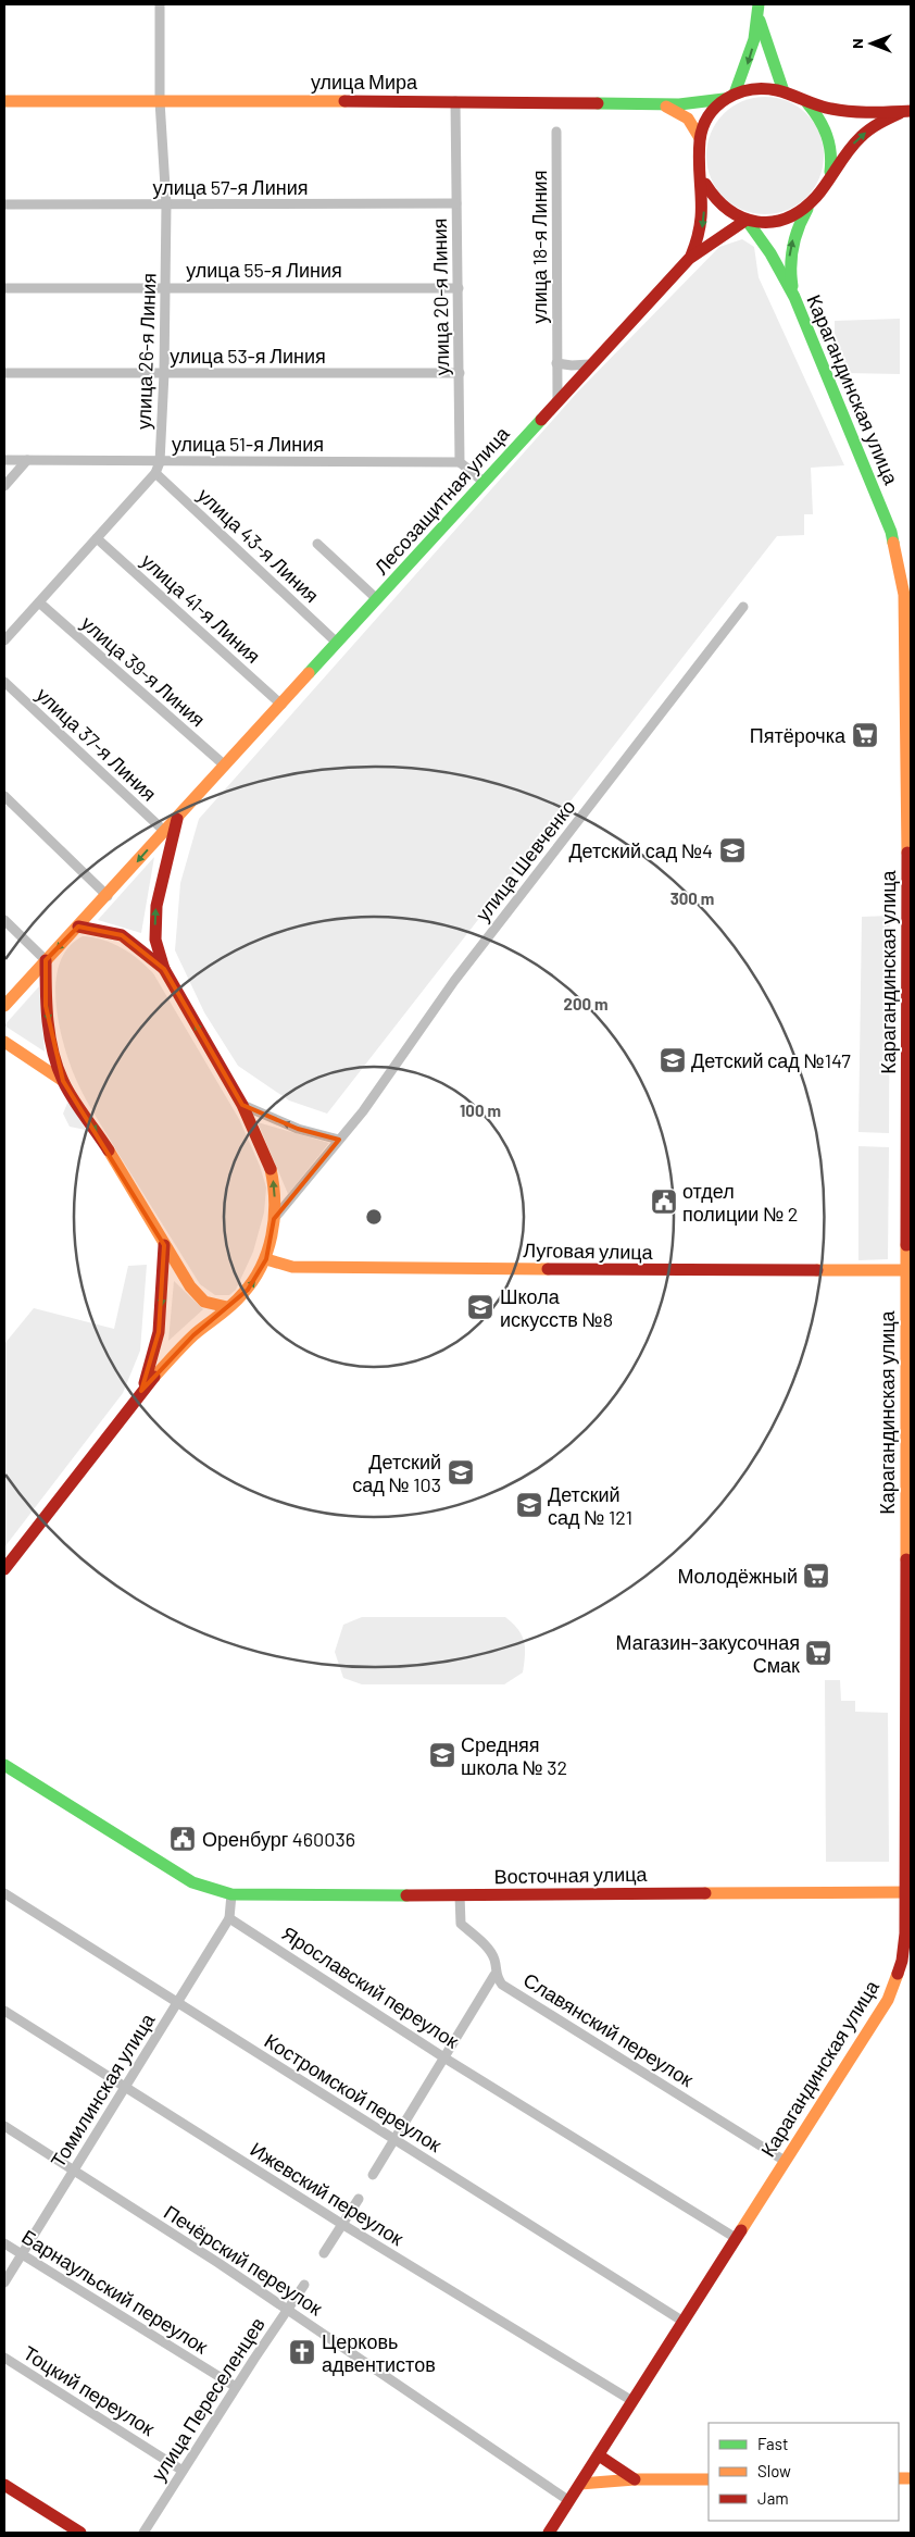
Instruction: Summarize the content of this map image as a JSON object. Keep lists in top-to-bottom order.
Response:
{
  "streets": {
    "main road": [
      "улица Мира",
      "Карагандинская улица",
      "Лесозащитная улица",
      "Луговая улица",
      "Восточная улица"
    ],
    "street": [
      "улица 57-я Линия",
      "улица 18-я Линия",
      "улица 55-я Линия",
      "улица 20-я Линия",
      "улица 26-я Линия",
      "улица 53-я Линия",
      "улица 51-я Линия",
      "улица 43-я Линия",
      "улица 41-я Линия",
      "улица 39-я Линия",
      "улица 37-я Линия",
      "улица Шевченко",
      "Ярославский переулок",
      "Славянский переулок",
      "Томилинская улица",
      "Костромской переулок",
      "Ижевский переулок",
      "Печёрский переулок",
      "Барнаульский переулок",
      "Тоцкий переулок",
      "улица Переселенцев"
    ]
  },
  "crossings": [
    ["улица Мира", "улица 20-я Линия"],
    ["улица Мира", "улица 26-я Линия"],
    ["улица Мира", "Карагандинская улица"],
    ["улица Мира", "Лесозащитная улица"],
    ["улица 57-я Линия", "улица 20-я Линия"],
    ["улица 57-я Линия", "улица 26-я Линия"],
    ["улица 18-я Линия", "Лесозащитная улица"],
    ["улица 55-я Линия", "улица 20-я Линия"],
    ["улица 55-я Линия", "улица 26-я Линия"],
    ["улица 20-я Линия", "улица 53-я Линия"],
    ["улица 20-я Линия", "улица 51-я Линия"],
    ["улица 26-я Линия", "улица 53-я Линия"],
    ["улица 26-я Линия", "улица 51-я Линия"],
    ["улица 26-я Линия", "улица 43-я Линия"],
    ["улица 26-я Линия", "улица 41-я Линия"],
    ["улица 26-я Линия", "улица 39-я Линия"],
    ["Карагандинская улица", "Лесозащитная улица"],
    ["Карагандинская улица", "Луговая улица"],
    ["Карагандинская улица", "Восточная улица"],
    ["Карагандинская улица", "Ярославский переулок"],
    ["Карагандинская улица", "Славянский переулок"],
    ["Карагандинская улица", "Костромской переулок"],
    ["Карагандинская улица", "Ижевский переулок"],
    ["Карагандинская улица", "Печёрский переулок"],
    ["Лесозащитная улица", "улица 43-я Линия"],
    ["Лесозащитная улица", "улица 41-я Линия"],
    ["Лесозащитная улица", "улица 39-я Линия"],
    ["Лесозащитная улица", "улица 37-я Линия"],
    ["Восточная улица", "Славянский переулок"],
    ["Ярославский переулок", "Томилинская улица"],
    ["Томилинская улица", "Костромской переулок"],
    ["Томилинская улица", "Ижевский переулок"],
    ["Томилинская улица", "Печёрский переулок"],
    ["Томилинская улица", "Барнаульский переулок"],
    ["Печёрский переулок", "улица Переселенцев"],
    ["Барнаульский переулок", "улица Переселенцев"],
    ["Тоцкий переулок", "улица Переселенцев"]
  ],
  "places": {
    "supermarket": ["Пятёрочка", "Молодёжный", "Магазин-закусочная Смак"],
    "school or university": [
      "Детский сад №4",
      "Детский сад №147",
      "Школа искусств №8",
      "Детский сад № 103",
      "Детский сад № 121",
      "Средняя школа № 32"
    ],
    "public building": ["отдел полиции № 2", "Оренбург 460036"],
    "church": ["Церковь адвентистов"]
  },
  "legend": ["Fast", "Slow", "Jam"],
  "north": "left",
  "rings": ["300 m", "200 m", "100 m"]
}
